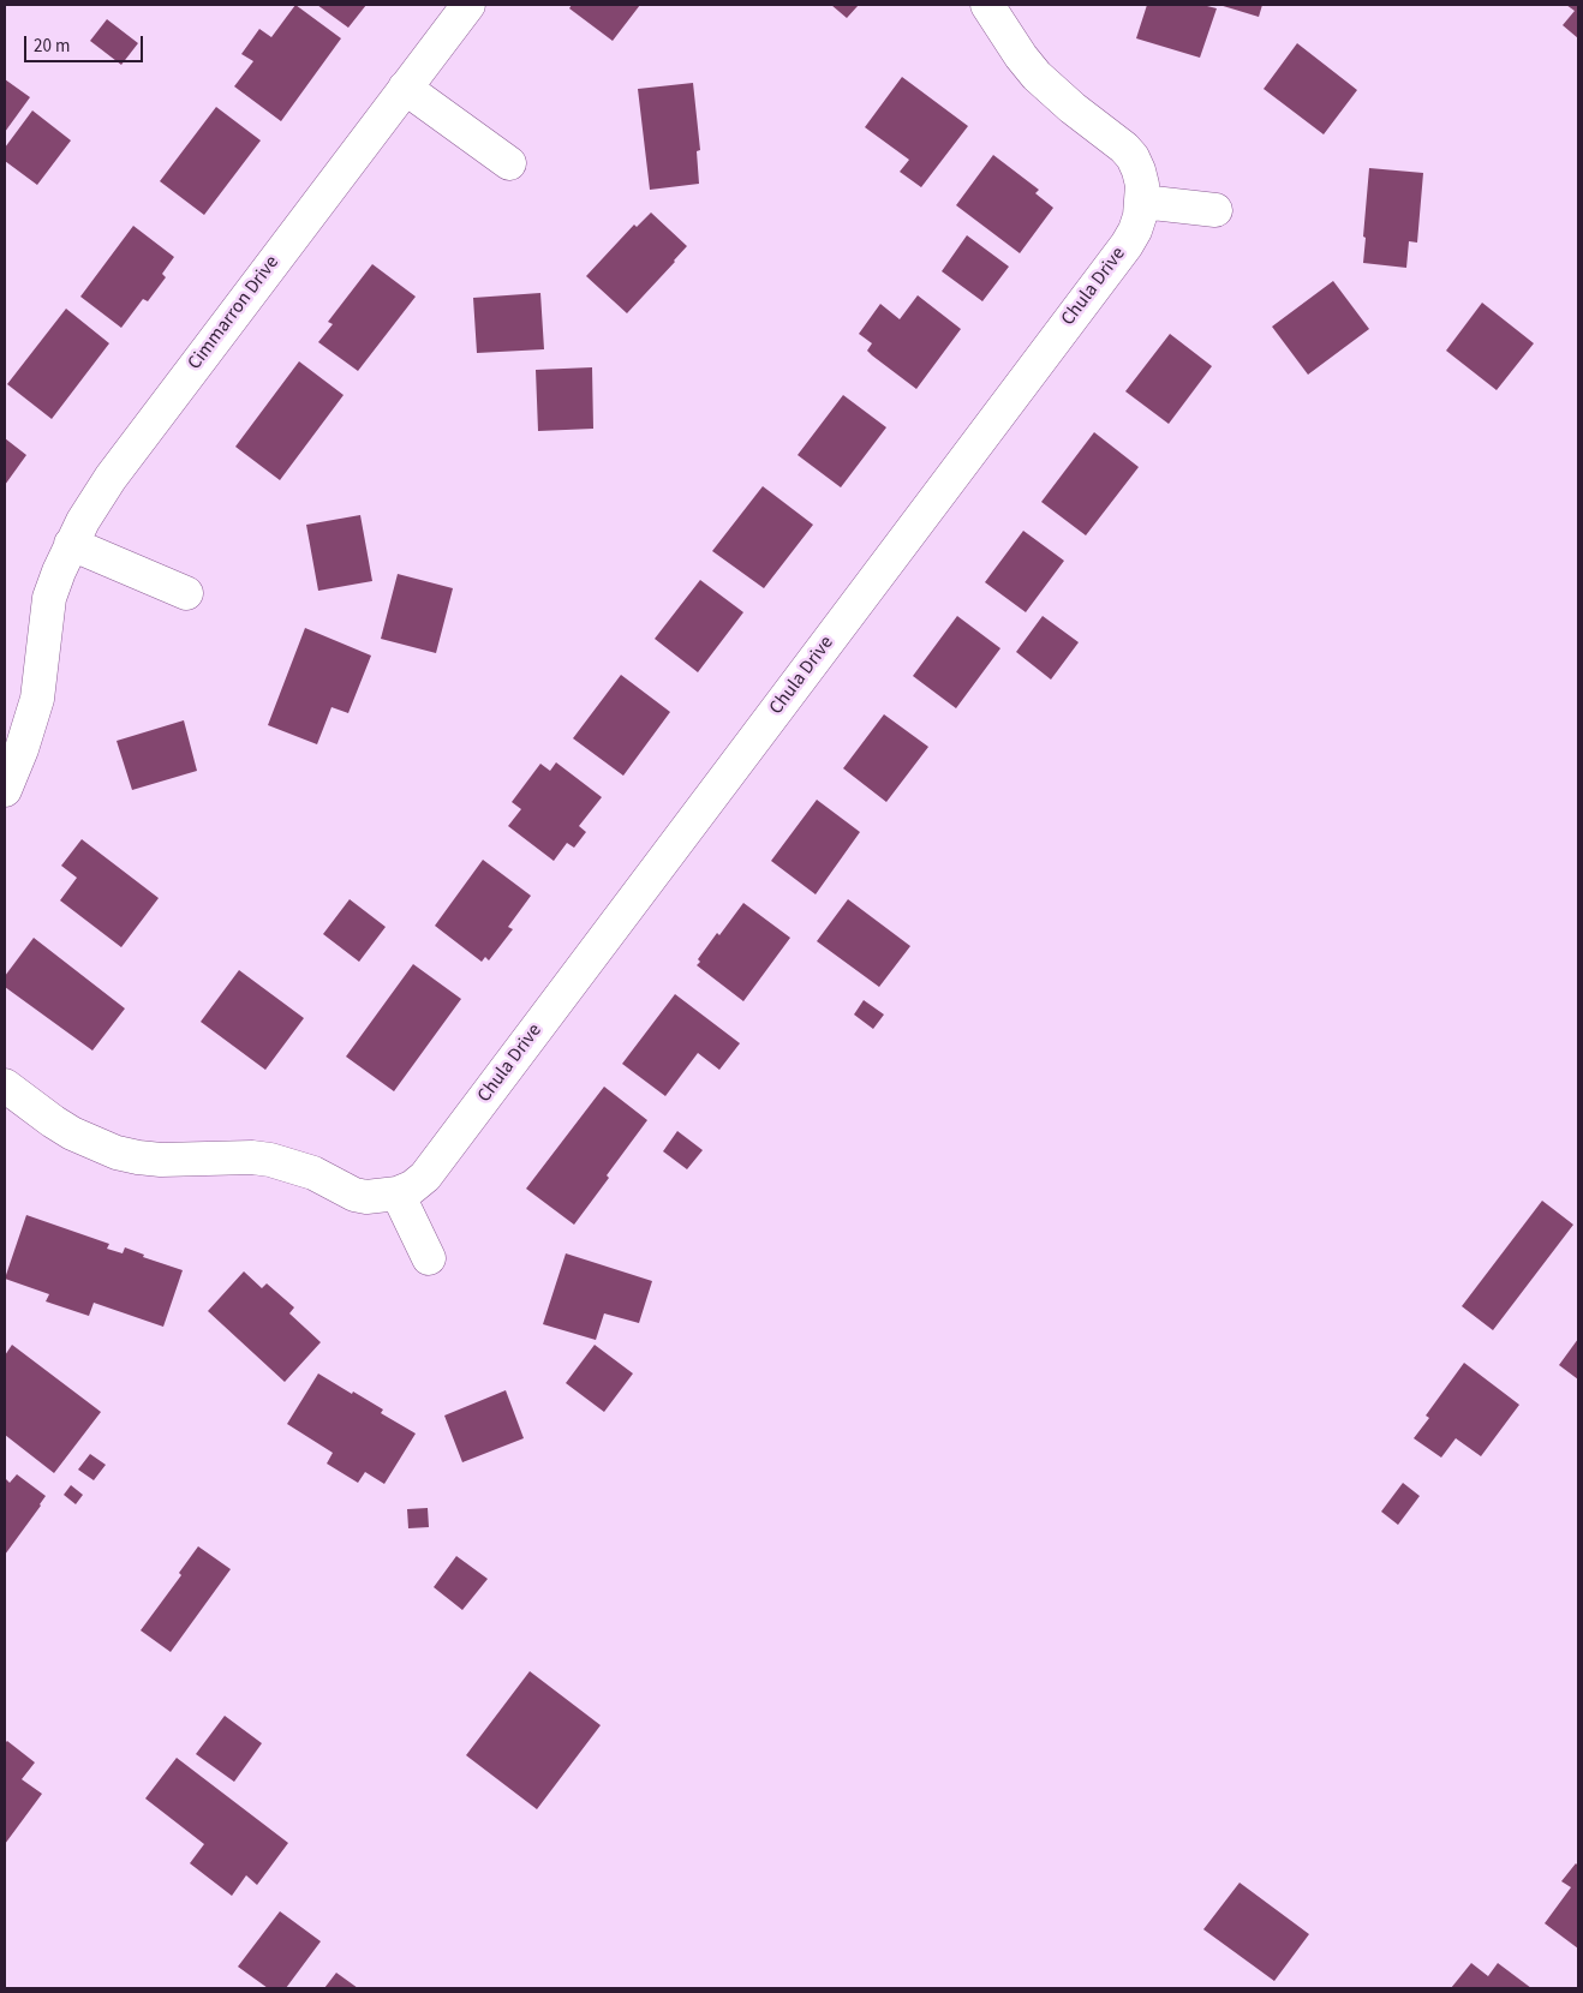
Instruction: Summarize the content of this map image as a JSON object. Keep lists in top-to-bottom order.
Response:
{
  "streets": {
    "street": ["Chula Drive", "Cimmarron Drive"]
  },
  "scale_bar": "20 m"
}
